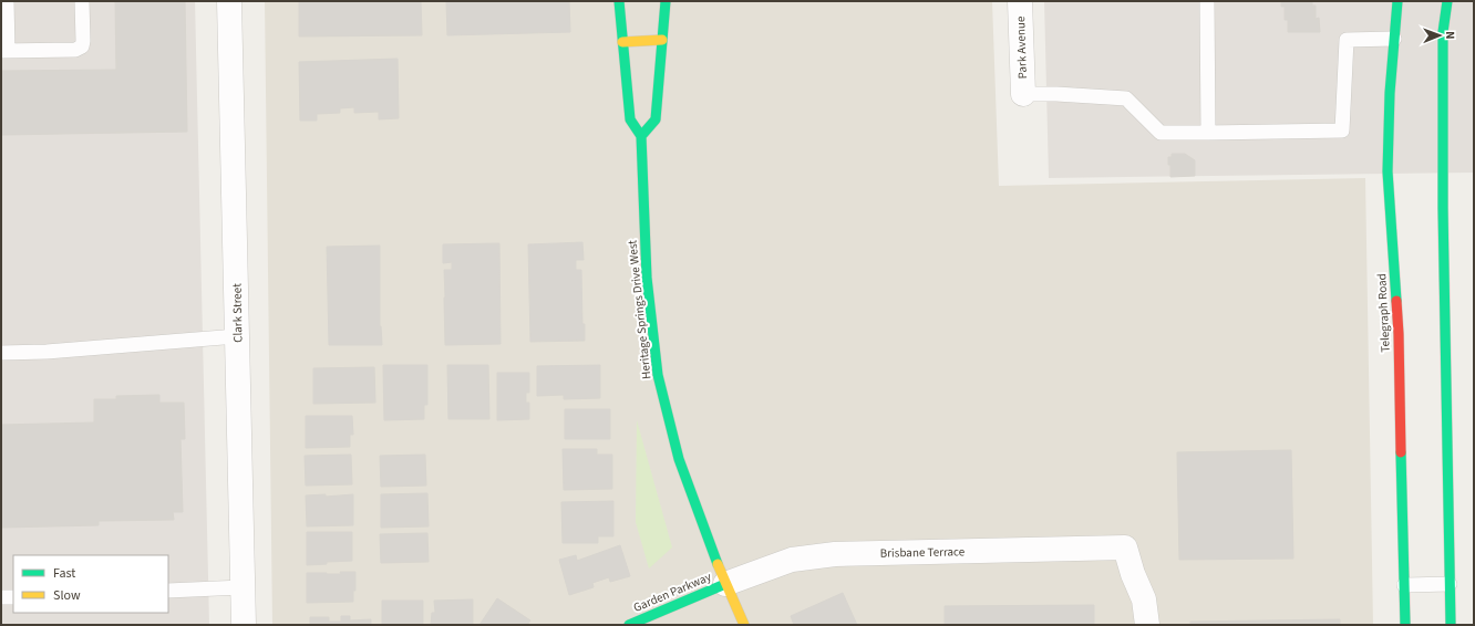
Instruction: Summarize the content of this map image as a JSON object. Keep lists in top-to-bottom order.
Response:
{
  "streets": {
    "main road": ["Heritage Springs Drive West", "Telegraph Road", "Garden Parkway"],
    "street": ["Park Avenue", "Clark Street", "Brisbane Terrace"]
  },
  "crossings": [
    ["Heritage Springs Drive West", "Brisbane Terrace"],
    ["Heritage Springs Drive West", "Garden Parkway"],
    ["Brisbane Terrace", "Garden Parkway"]
  ],
  "legend": ["Fast", "Slow"],
  "north": "right"
}
